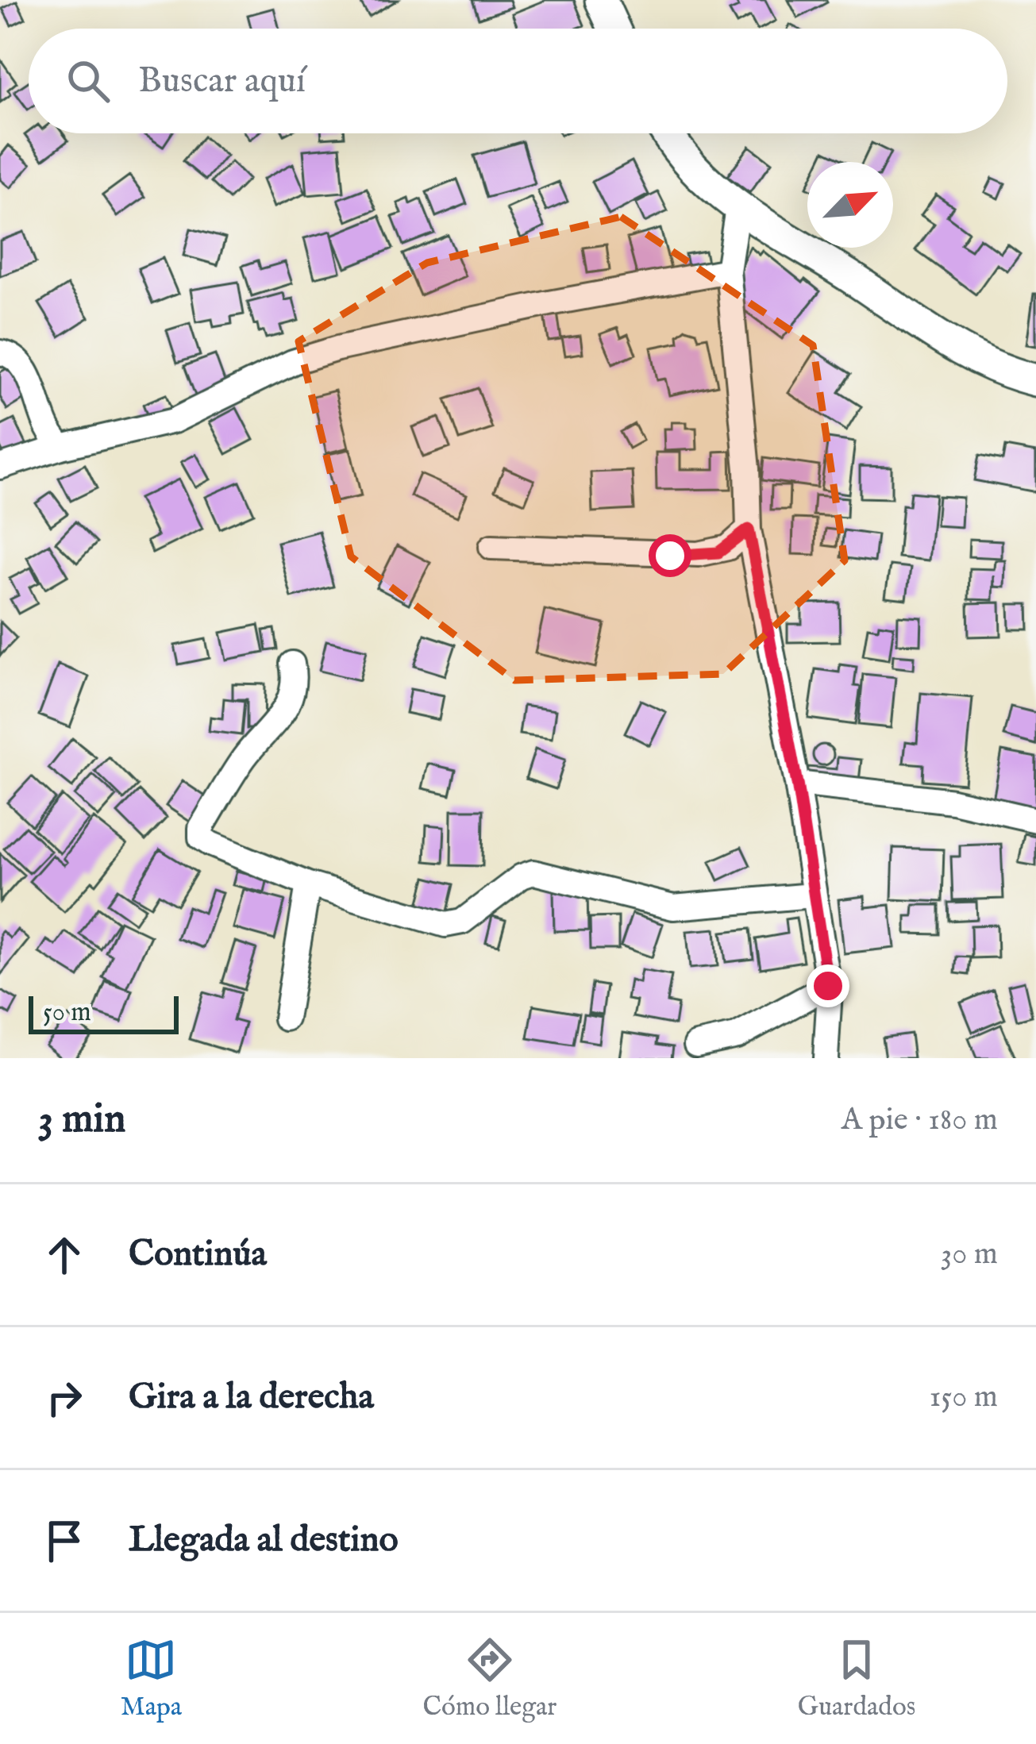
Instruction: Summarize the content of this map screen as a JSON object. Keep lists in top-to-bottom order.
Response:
{
  "scale_bar": "50 m",
  "north": "top right",
  "page": {
    "search": "Buscar aquí",
    "scale": "50 m",
    "heading": ["3 min", "A pie · 180 m"],
    "list": [
      ["Continúa", "30 m"],
      ["Gira a la derecha", "150 m"],
      "Llegada al destino"
    ],
    "nav": ["Mapa", "Cómo llegar", "Guardados"]
  }
}
